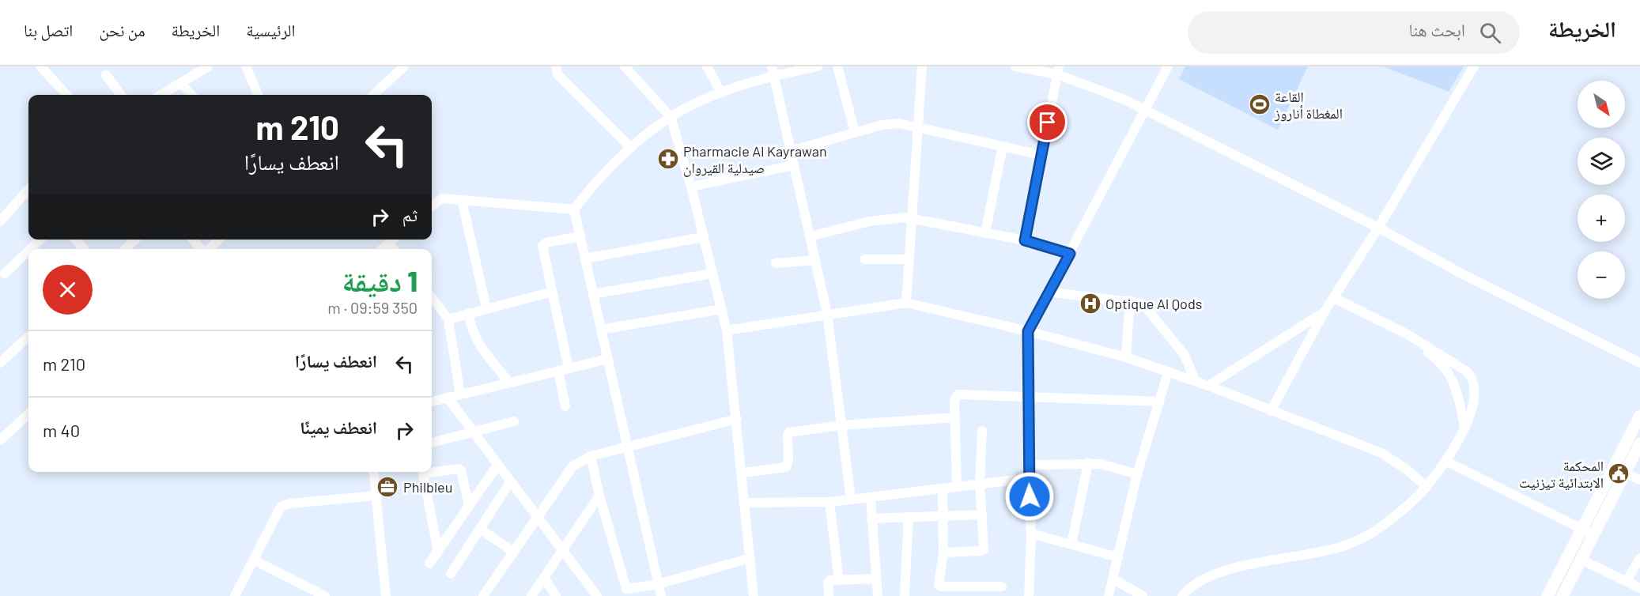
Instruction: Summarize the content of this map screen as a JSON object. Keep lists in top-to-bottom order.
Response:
{
  "places": {
    "sports": ["القاعة المغطاة أناروز"],
    "pharmacy": ["Pharmacie Al Kayrawan صيدلية القيروان"],
    "hospital": ["Optique Al Qods"],
    "public building": ["المحكمة الابتدائية تيزنيت"],
    "office": ["Philbleu"]
  },
  "north": "bottom right",
  "page": {
    "header": "الخريطة",
    "search": "ابحث هنا",
    "nav": [
      "الرئيسية",
      "الخريطة",
      "من نحن",
      "اتصل بنا"
    ],
    "map_buttons": ["+", "−"],
    "turn": ["210 m", "انعطف يسارًا"],
    "then": "ثم",
    "heading": ["1 دقيقة", "350 m · 09:59"],
    "list": [
      {
        "name": "انعطف يسارًا",
        "value": "210 m"
      },
      {
        "name": "انعطف يمينًا",
        "value": "40 m"
      }
    ]
  }
}
